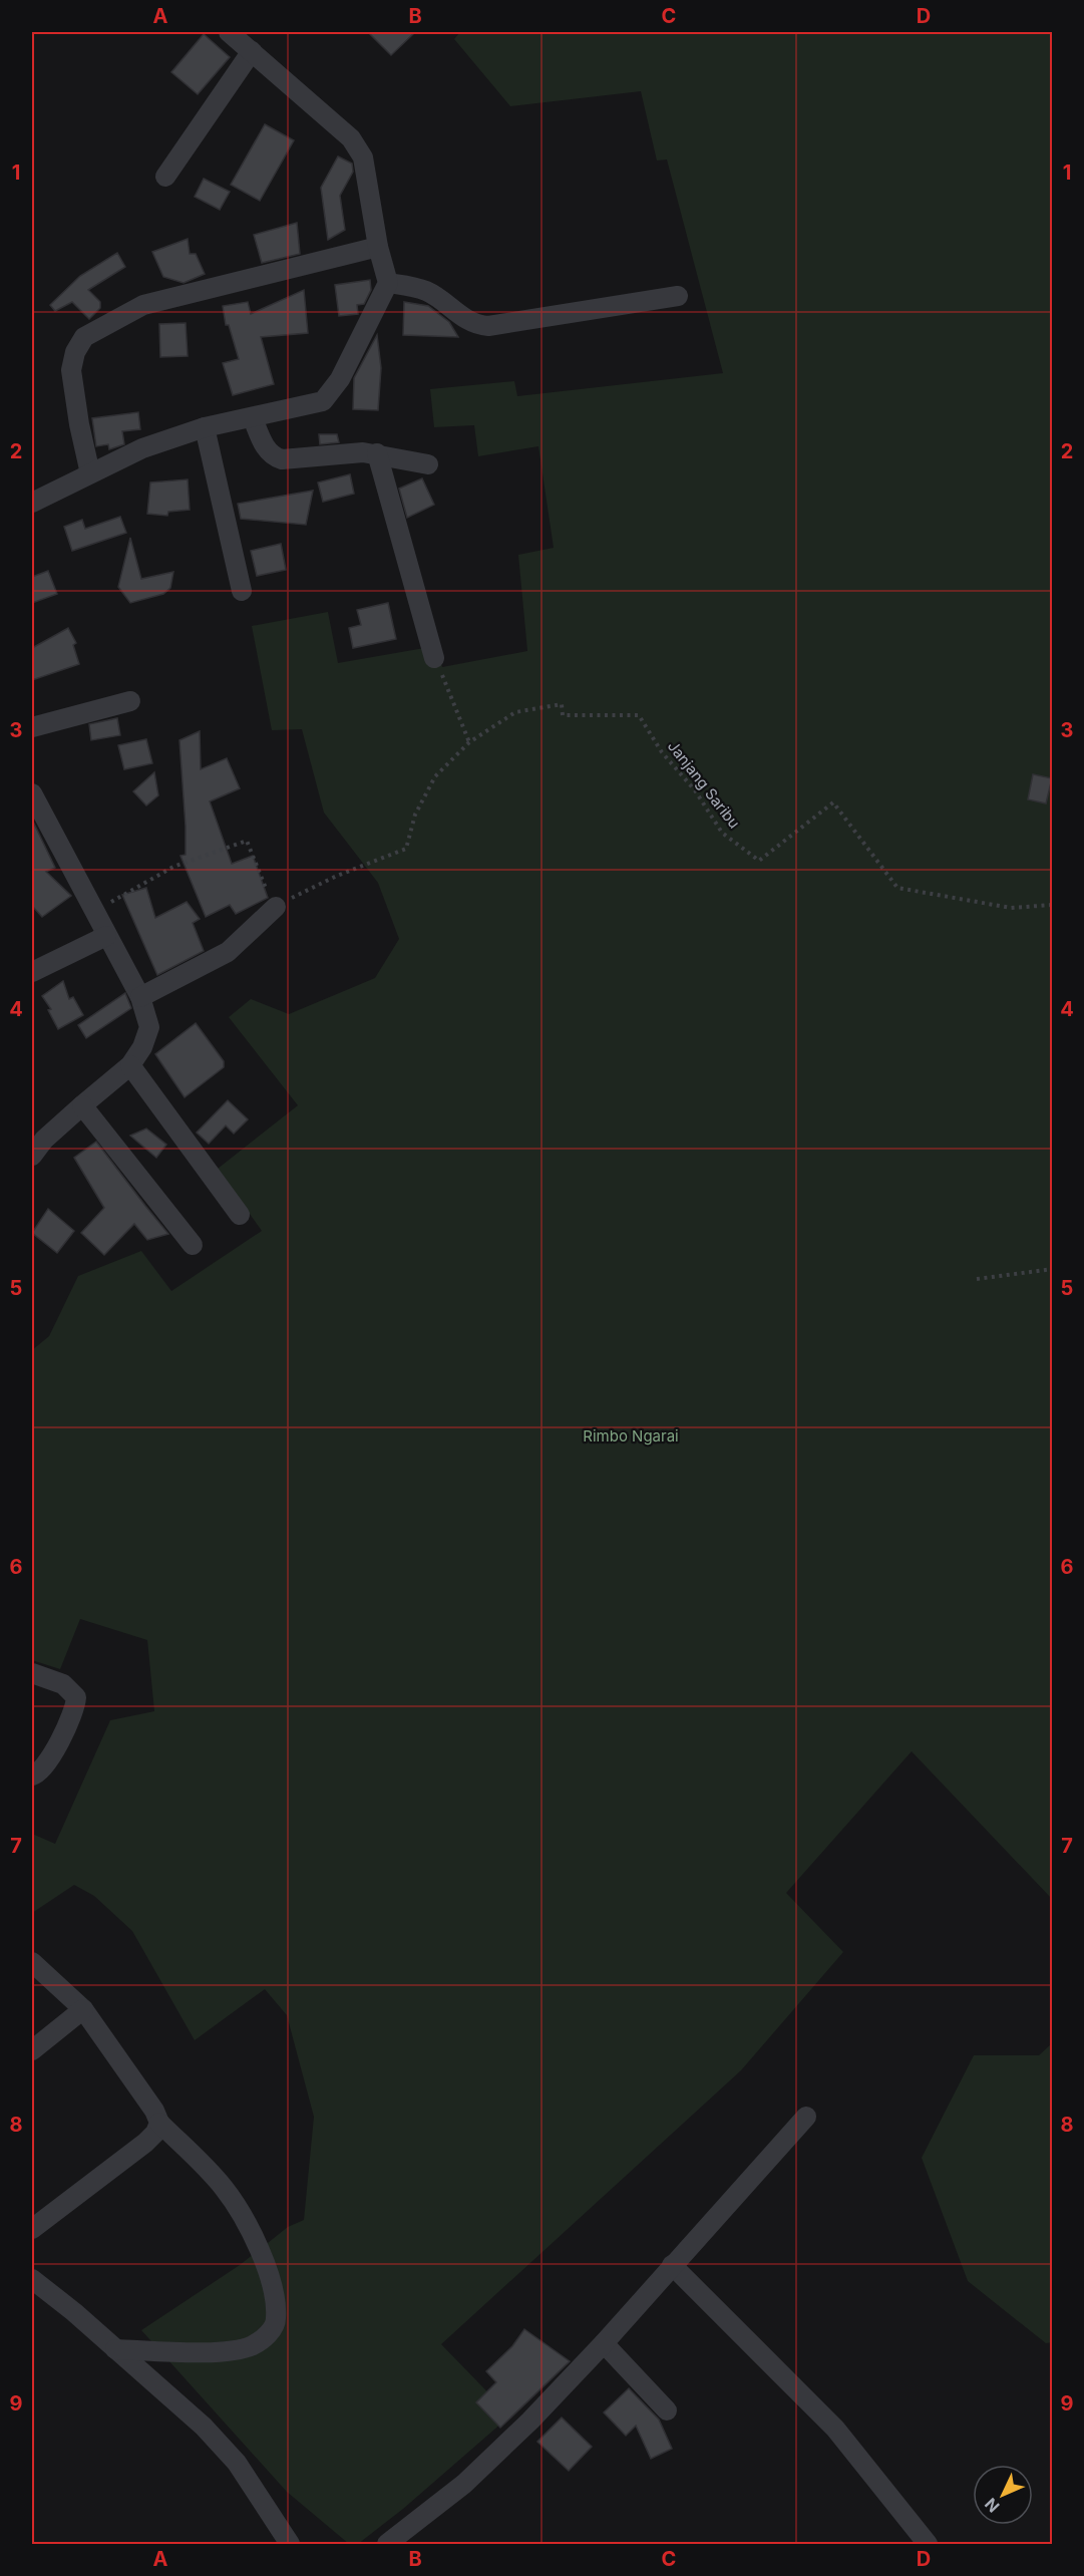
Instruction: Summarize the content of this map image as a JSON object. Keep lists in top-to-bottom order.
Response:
{
  "streets": {
    "path": ["Janjang Saribu"]
  },
  "parks": ["Rimbo Ngarai"],
  "north": "bottom left",
  "grid": {
    "columns": [
      "A",
      "B",
      "C",
      "D"
    ],
    "rows": [
      "1",
      "2",
      "3",
      "4",
      "5",
      "6",
      "7",
      "8",
      "9"
    ]
  }
}
